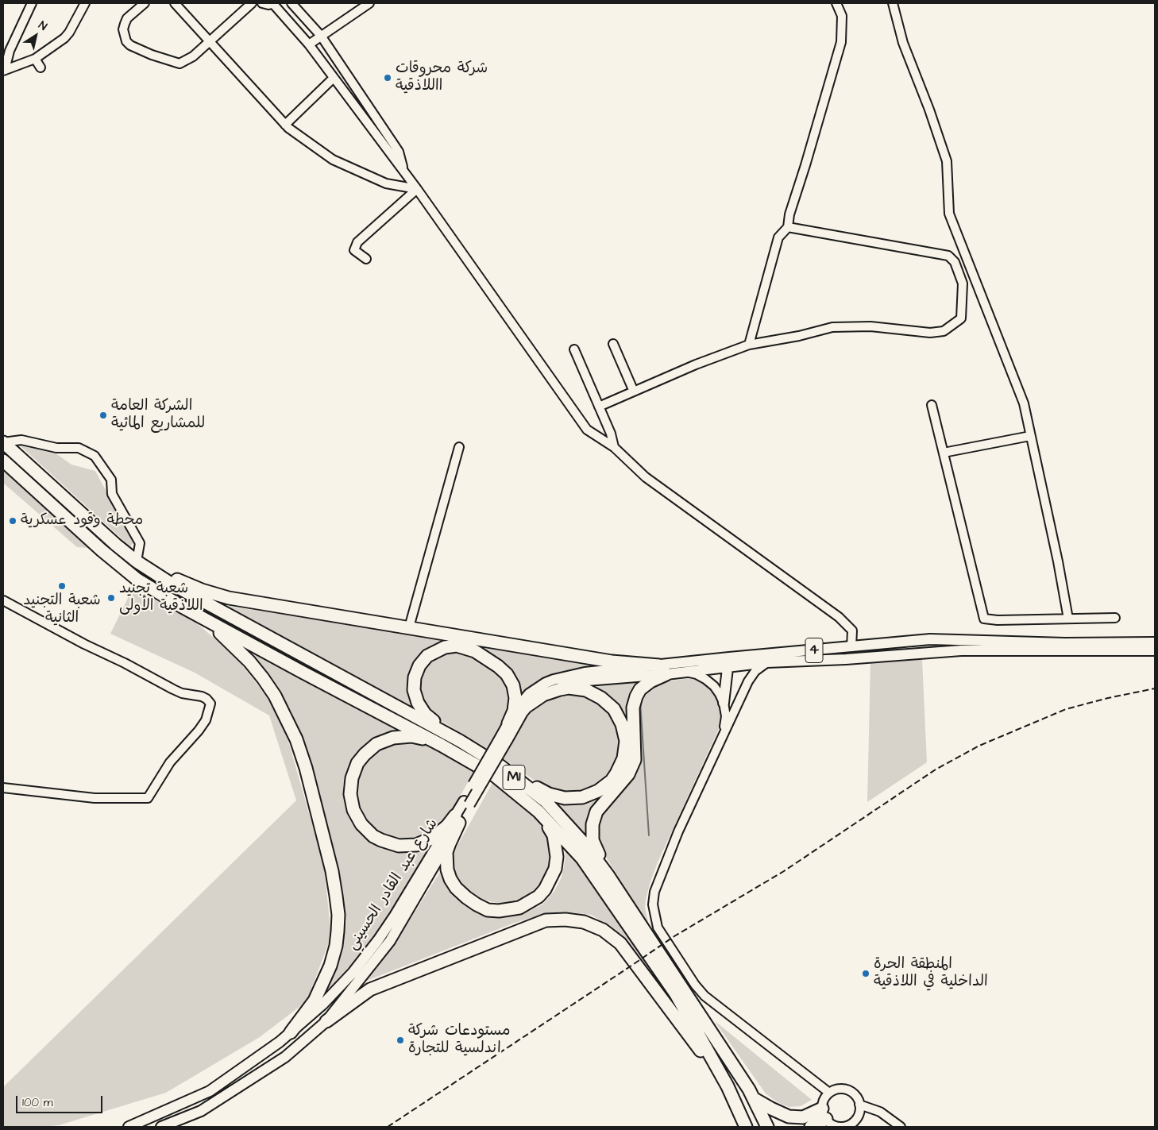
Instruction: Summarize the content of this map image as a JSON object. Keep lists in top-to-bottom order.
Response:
{
  "streets": {
    "highway": ["M1"],
    "main road": ["4", "شارع عبد القادر الحسيني"]
  },
  "crossings": [
    ["4", "شارع عبد القادر الحسيني"]
  ],
  "places": [
    "شركة محروقات االلاذقية",
    "الشركة العامة للمشاريع المائية",
    "محطة وقود عسكرية",
    "شعبة التجنيد الثانية",
    "شعبة تجنيد اللاذقية الأولى",
    "المنطقة الحرة الداخلية في اللاذقية",
    "مستودعات شركة اندلسية للتجارة"
  ],
  "scale_bar": "100 m",
  "north": "top right"
}
